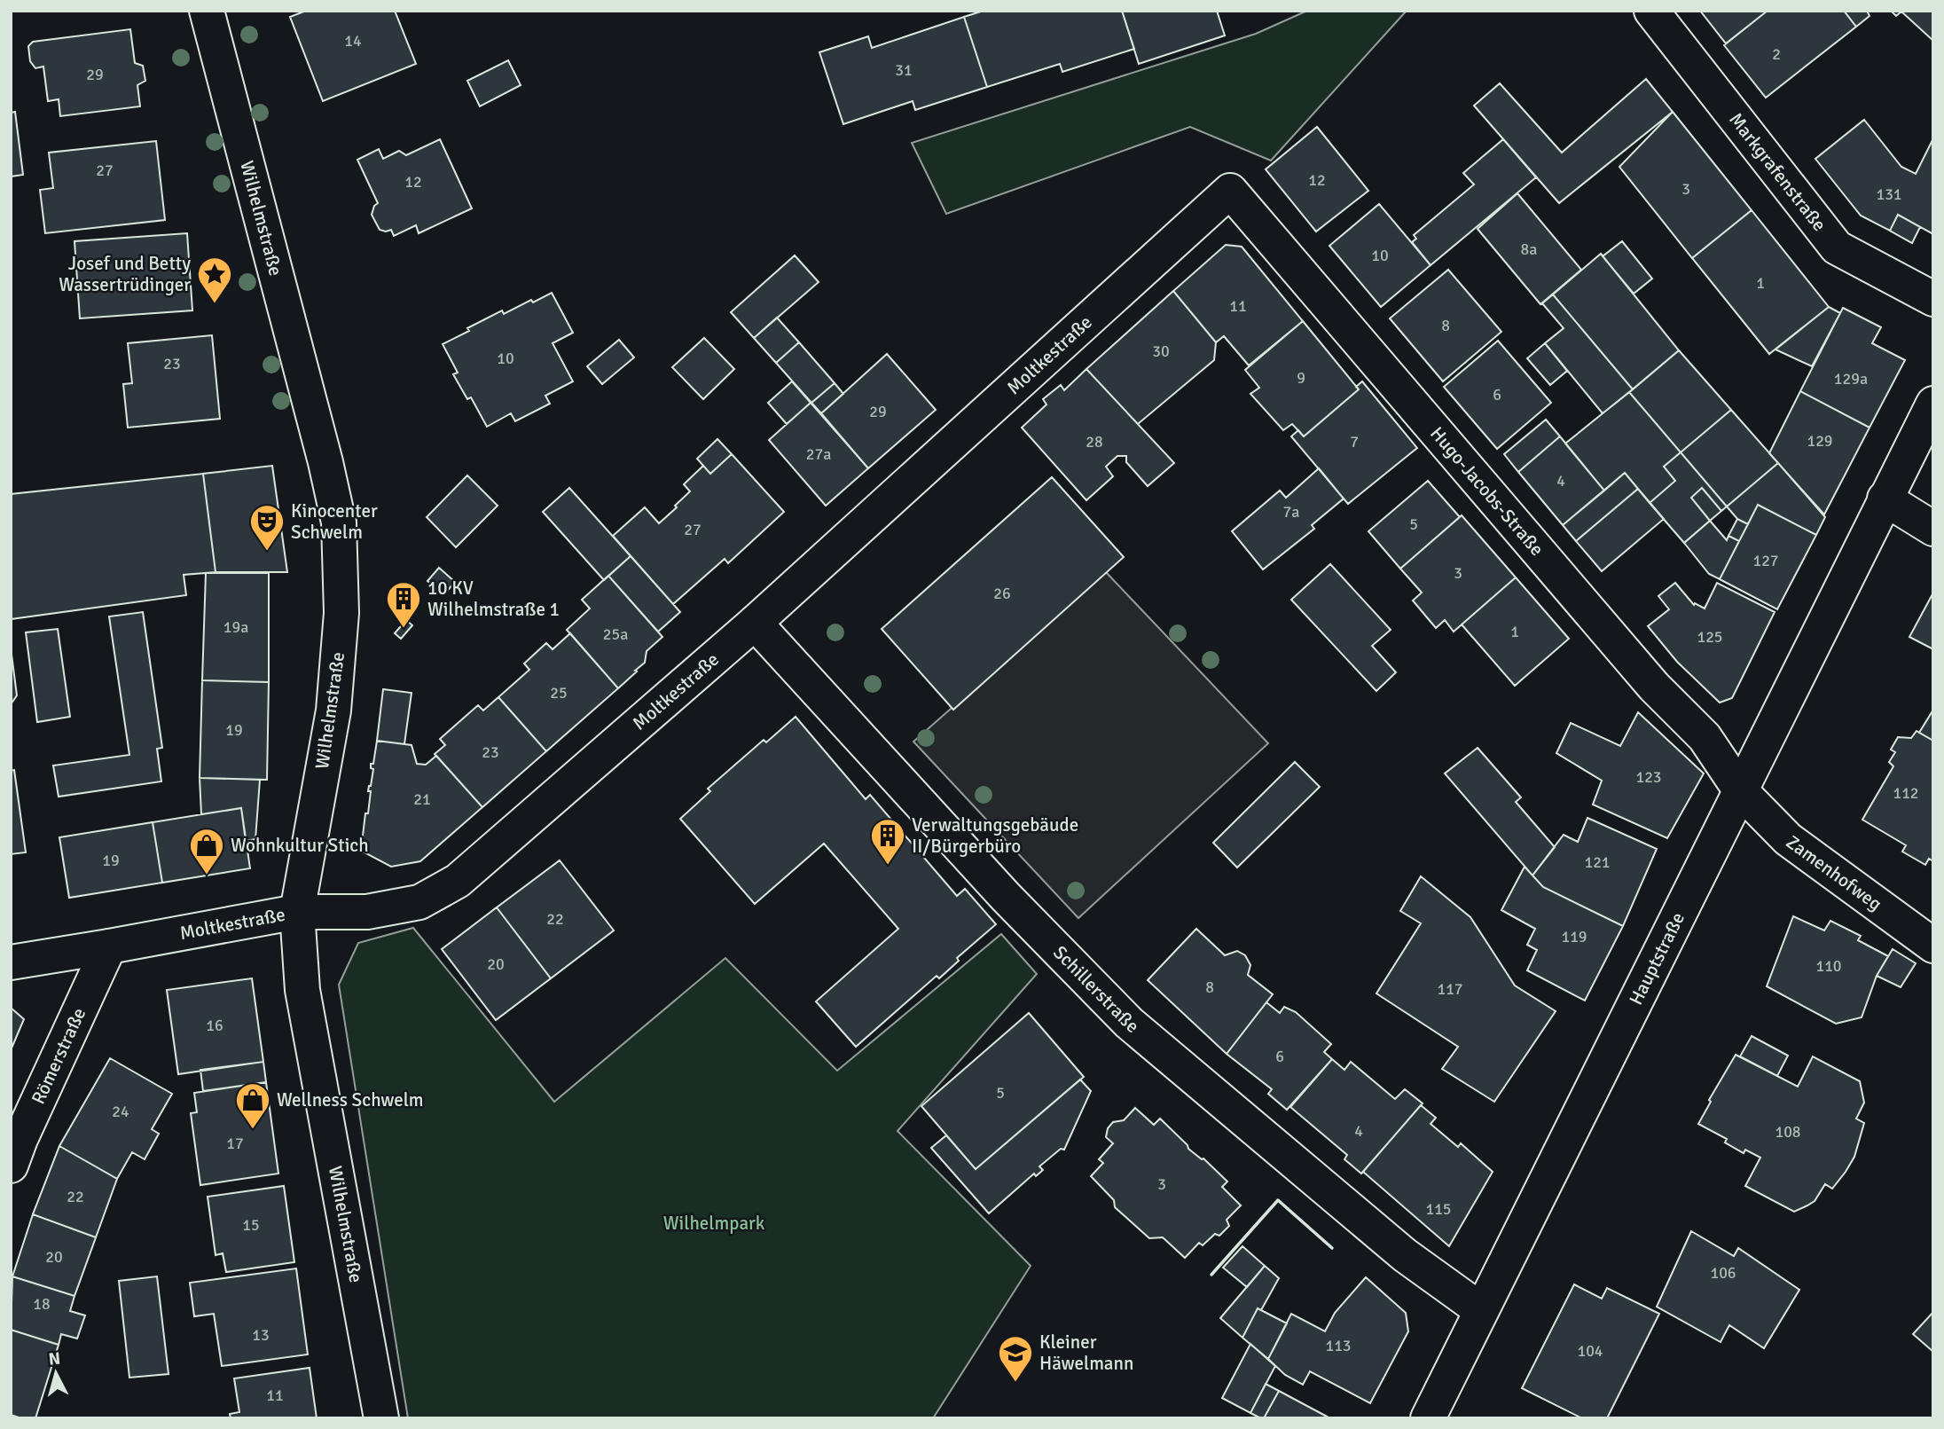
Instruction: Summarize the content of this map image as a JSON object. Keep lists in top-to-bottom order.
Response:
{
  "streets": {
    "street": [
      "Markgrafenstraße",
      "Wilhelmstraße",
      "Moltkestraße",
      "Hugo-Jacobs-Straße",
      "Zamenhofweg",
      "Hauptstraße",
      "Schillerstraße",
      "Römerstraße"
    ]
  },
  "crossings": [
    ["Wilhelmstraße", "Moltkestraße"],
    ["Moltkestraße", "Hugo-Jacobs-Straße"],
    ["Moltkestraße", "Schillerstraße"],
    ["Moltkestraße", "Römerstraße"],
    ["Hugo-Jacobs-Straße", "Zamenhofweg"],
    ["Hugo-Jacobs-Straße", "Hauptstraße"],
    ["Zamenhofweg", "Hauptstraße"],
    ["Hauptstraße", "Schillerstraße"]
  ],
  "parks": ["Wilhelmpark"],
  "places": {
    "place": ["Josef und Betty Wassertrüdinger"],
    "theatre": ["Kinocenter Schwelm"],
    "building": ["10 KV Wilhelmstraße 1", "Verwaltungsgebäude II/Bürgerbüro"],
    "shop": ["Wohnkultur Stich", "Wellness Schwelm"],
    "school or university": ["Kleiner Häwelmann"]
  },
  "house_numbers": [
    "14",
    "2",
    "31",
    "29",
    "27",
    "12",
    "12",
    "3",
    "131",
    "8a",
    "10",
    "1",
    "11",
    "8",
    "30",
    "10",
    "23",
    "9",
    "129a",
    "6",
    "29",
    "129",
    "28",
    "7",
    "27a",
    "4",
    "7a",
    "5",
    "27",
    "127",
    "3",
    "26",
    "19a",
    "1",
    "25a",
    "125",
    "25",
    "19",
    "23",
    "123",
    "112",
    "21",
    "19",
    "121",
    "22",
    "119",
    "20",
    "110",
    "8",
    "117",
    "16",
    "6",
    "5",
    "24",
    "4",
    "108",
    "17",
    "3",
    "22",
    "115",
    "15",
    "20",
    "106",
    "18",
    "13",
    "113",
    "104",
    "11"
  ],
  "north": "top"
}
